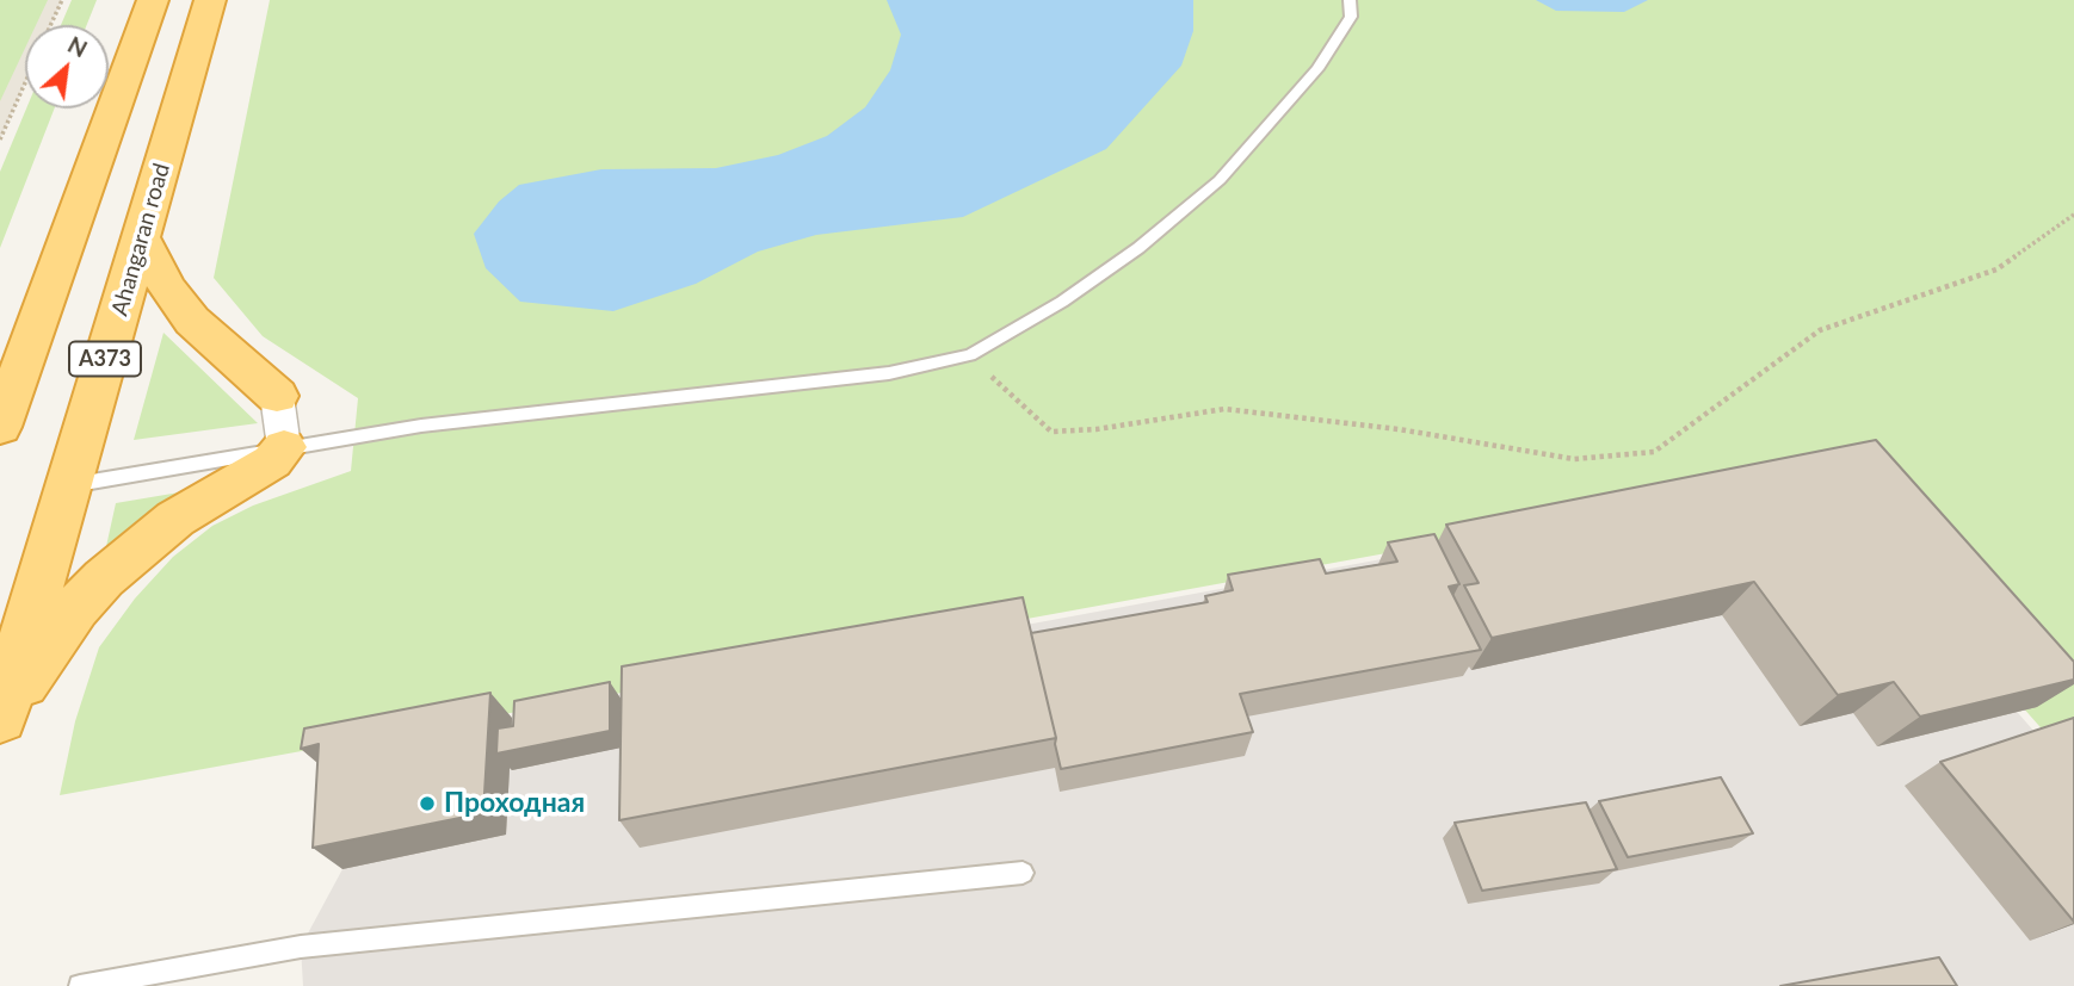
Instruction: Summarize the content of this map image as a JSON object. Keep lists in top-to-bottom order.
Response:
{
  "streets": {
    "highway": ["Ahangaran road", "A373"]
  },
  "places": ["Проходная"],
  "north": "top right"
}
